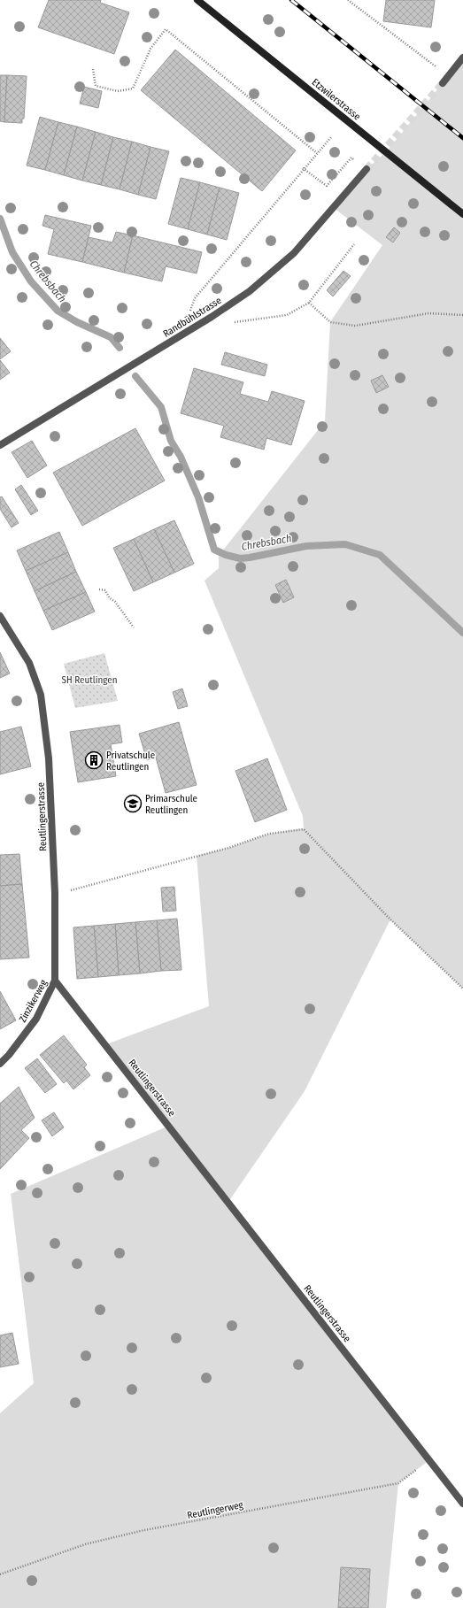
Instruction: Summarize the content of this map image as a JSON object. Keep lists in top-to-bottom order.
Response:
{
  "streets": {
    "main road": ["Etzwilerstrasse"],
    "street": ["Randbühlstrasse", "Reutlingerstrasse", "Zinzikerweg"],
    "path": ["Reutlingerweg"]
  },
  "crossings": [
    ["Reutlingerstrasse", "Zinzikerweg"],
    ["Reutlingerstrasse", "Reutlingerweg"]
  ],
  "water": ["Chrebsbach"],
  "parks": ["SH Reutlingen"],
  "places": {
    "building": ["Privatschule Reutlingen"],
    "school or university": ["Primarschule Reutlingen"]
  }
}
